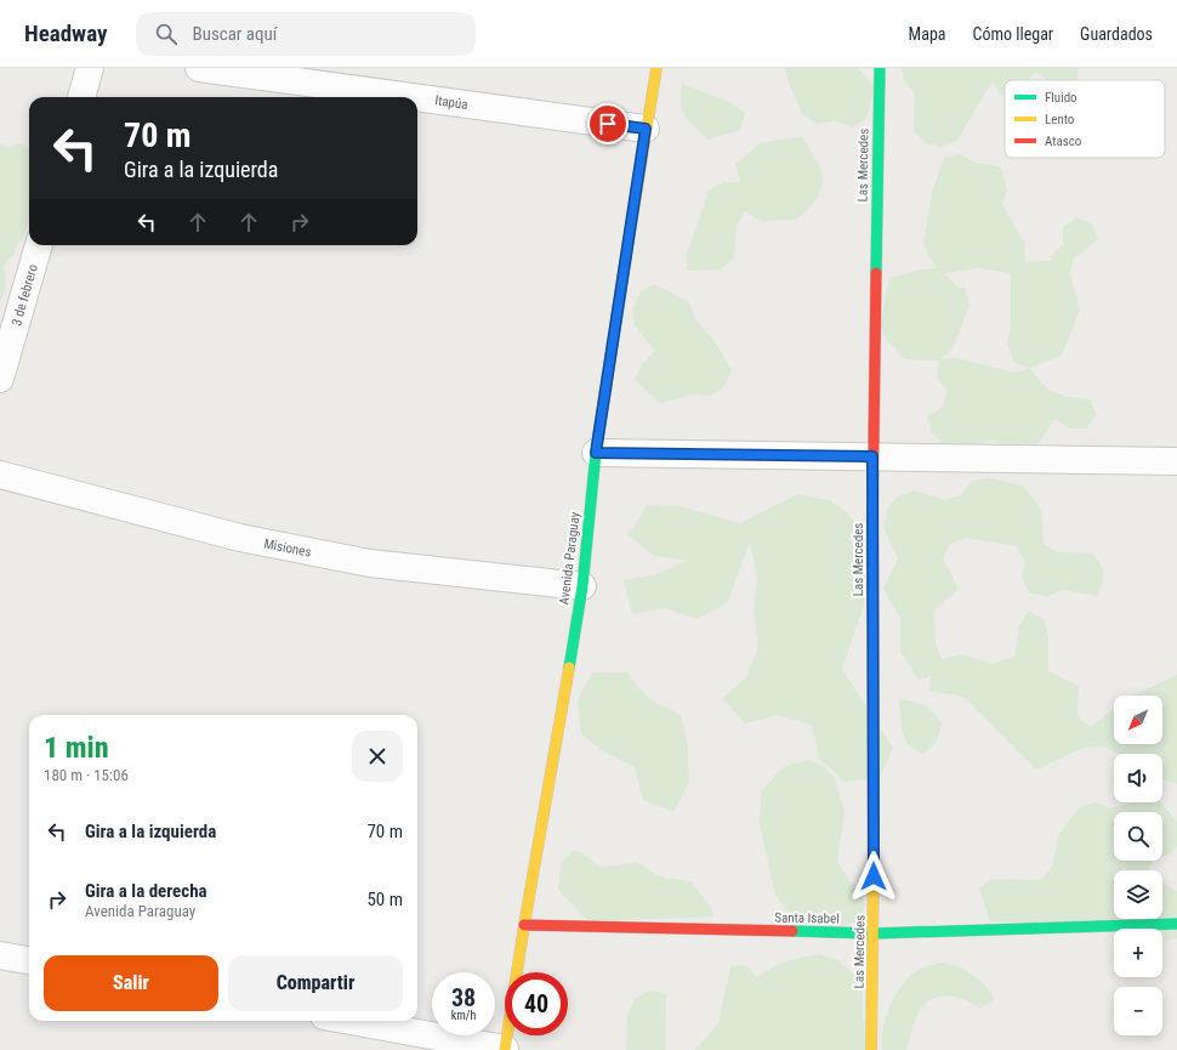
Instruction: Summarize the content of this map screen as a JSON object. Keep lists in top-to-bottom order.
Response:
{
  "streets": {
    "street": [
      "Itapúa",
      "Las Mercedes",
      "3 de febrero",
      "Misiones",
      "Avenida Paraguay",
      "Santa Isabel"
    ]
  },
  "crossings": [
    ["Itapúa", "Avenida Paraguay"],
    ["Las Mercedes", "Santa Isabel"],
    ["Misiones", "Avenida Paraguay"],
    ["Avenida Paraguay", "Santa Isabel"]
  ],
  "legend": ["Fluido", "Lento", "Atasco"],
  "north": "bottom left",
  "page": {
    "header": "Headway",
    "search": "Buscar aquí",
    "nav": ["Mapa", "Cómo llegar", "Guardados"],
    "turn": ["70 m", "Gira a la izquierda"],
    "map_buttons": ["+", "−"],
    "heading": ["1 min", "180 m · 15:06"],
    "list": [
      {
        "name": "Gira a la izquierda",
        "value": "70 m"
      },
      {
        "name": "Gira a la derecha",
        "note": "Avenida Paraguay",
        "value": "50 m"
      }
    ],
    "buttons": ["Salir", "Compartir"],
    "speed": "38 km/h",
    "limit": "40"
  }
}
